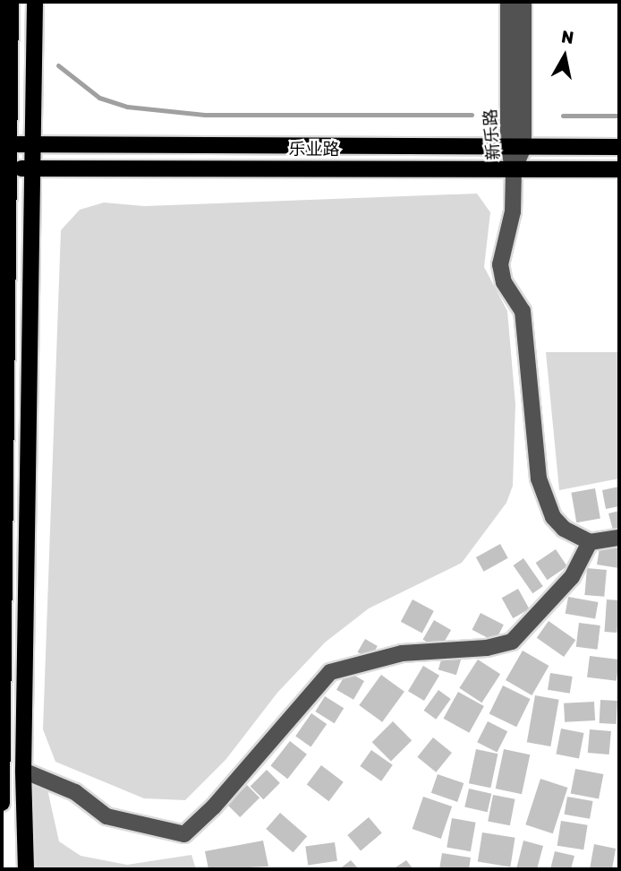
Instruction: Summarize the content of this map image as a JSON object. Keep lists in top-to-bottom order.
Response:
{
  "streets": {
    "main road": ["乐业路"],
    "street": ["新乐路"]
  },
  "crossings": [
    ["新乐路", "乐业路"]
  ],
  "north": "top"
}
